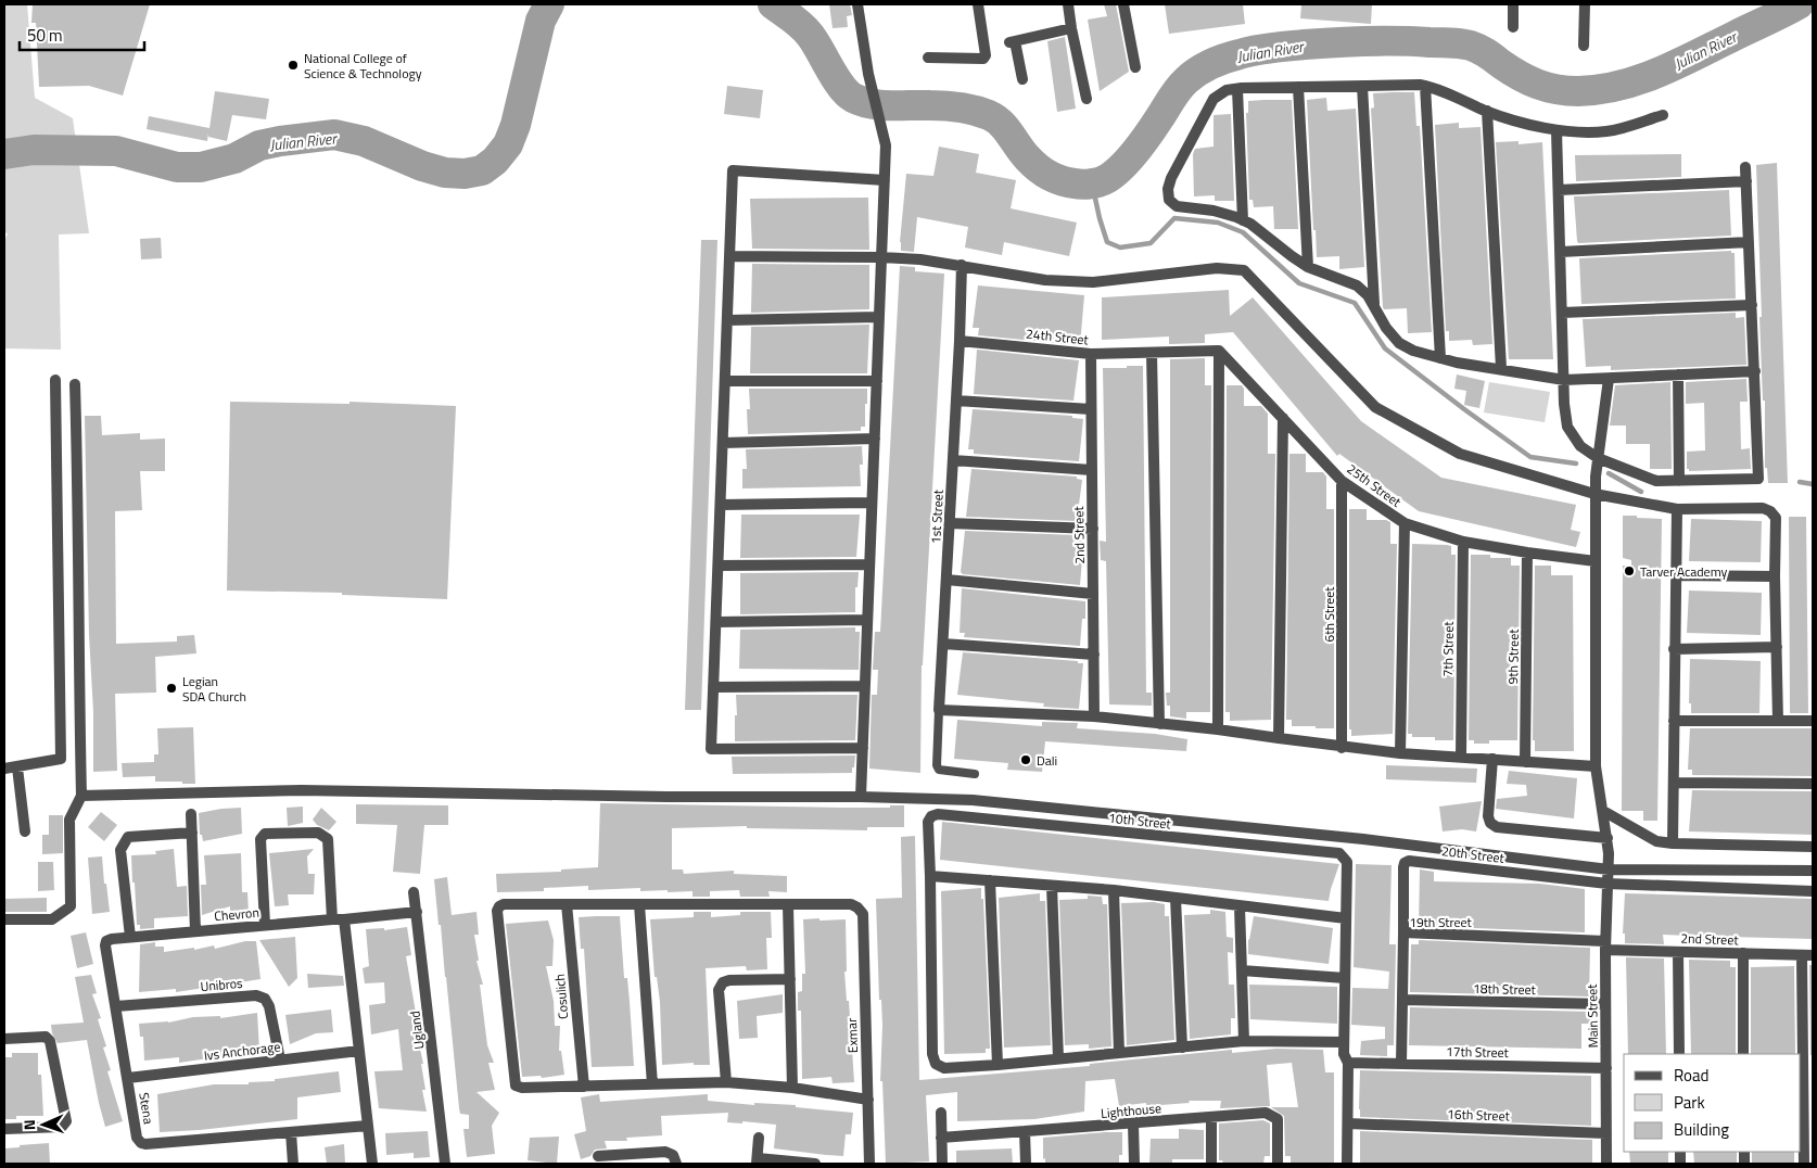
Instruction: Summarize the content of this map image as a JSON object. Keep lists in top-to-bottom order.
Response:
{
  "streets": {
    "street": [
      "24th Street",
      "25th Street",
      "1st Street",
      "2nd Street",
      "6th Street",
      "7th Street",
      "9th Street",
      "10th Street",
      "20th Street",
      "Chevron",
      "19th Street",
      "Unibros",
      "18th Street",
      "Cosulich",
      "Main Street",
      "Ugland",
      "Exmar",
      "Ivs Anchorage",
      "17th Street",
      "Stena",
      "Lighthouse",
      "16th Street"
    ]
  },
  "crossings": [
    ["24th Street", "1st Street"],
    ["24th Street", "2nd Street"],
    ["25th Street", "6th Street"],
    ["25th Street", "7th Street"],
    ["25th Street", "9th Street"],
    ["25th Street", "Main Street"],
    ["2nd Street", "19th Street"],
    ["2nd Street", "Main Street"],
    ["20th Street", "19th Street"],
    ["20th Street", "Main Street"],
    ["Chevron", "Ugland"],
    ["Chevron", "Stena"],
    ["19th Street", "18th Street"],
    ["19th Street", "Main Street"],
    ["19th Street", "17th Street"],
    ["Unibros", "Ivs Anchorage"],
    ["Unibros", "Stena"],
    ["18th Street", "Main Street"],
    ["Main Street", "17th Street"],
    ["Main Street", "16th Street"],
    ["Ivs Anchorage", "Stena"]
  ],
  "water": ["Julian River"],
  "places": [
    "National College of Science & Technology",
    "Tarver Academy",
    "Legian SDA Church",
    "Dali"
  ],
  "legend": ["Road", "Park", "Building"],
  "scale_bar": "50 m",
  "north": "left"
}
